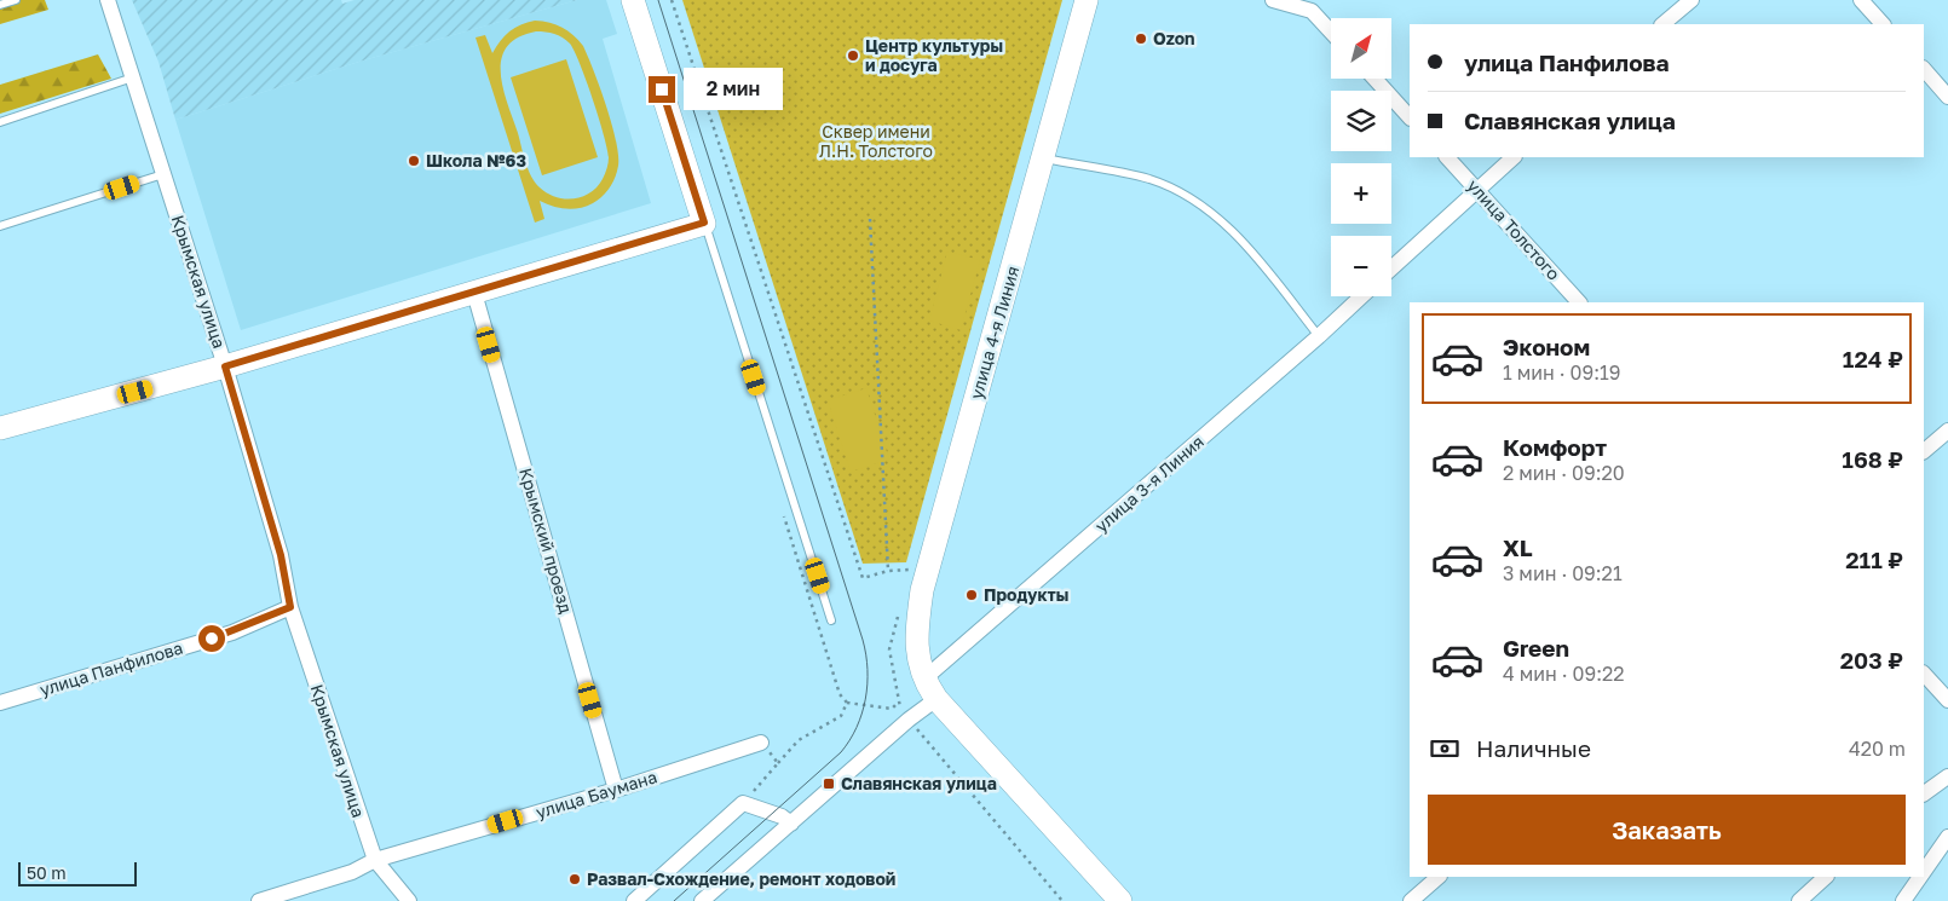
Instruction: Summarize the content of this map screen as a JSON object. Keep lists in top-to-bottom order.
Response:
{
  "streets": {
    "street": [
      "улица Толстого",
      "Крымская улица",
      "улица 4-я Линия",
      "улица 3-я Линия",
      "Крымский проезд",
      "улица Панфилова",
      "улица Баумана"
    ]
  },
  "crossings": [
    ["Крымская улица", "улица Панфилова"],
    ["Крымская улица", "улица Баумана"],
    ["улица 4-я Линия", "улица 3-я Линия"],
    ["Крымский проезд", "улица Баумана"]
  ],
  "parks": ["Сквер имени Л.Н. Толстого"],
  "places": {
    "other": [
      "Ozon",
      "Центр культуры и досуга",
      "Школа №63",
      "Продукты",
      "Развал-Схождение, ремонт ходовой"
    ],
    "transit": ["Славянская улица"]
  },
  "scale_bar": "50 m",
  "north": "top right",
  "page": {
    "map_buttons": ["+", "−"],
    "banner": ["улица Панфилова", "Славянская улица"],
    "bubble": "2 мин",
    "list": [
      {
        "name": "Эконом",
        "note": "1 мин · 09:19",
        "value": "124 ₽"
      },
      {
        "name": "Комфорт",
        "note": "2 мин · 09:20",
        "value": "168 ₽"
      },
      {
        "name": "XL",
        "note": "3 мин · 09:21",
        "value": "211 ₽"
      },
      {
        "name": "Green",
        "note": "4 мин · 09:22",
        "value": "203 ₽"
      }
    ],
    "pay": ["Наличные", "420 m"],
    "buttons": "Заказать",
    "scale": "50 m"
  }
}
